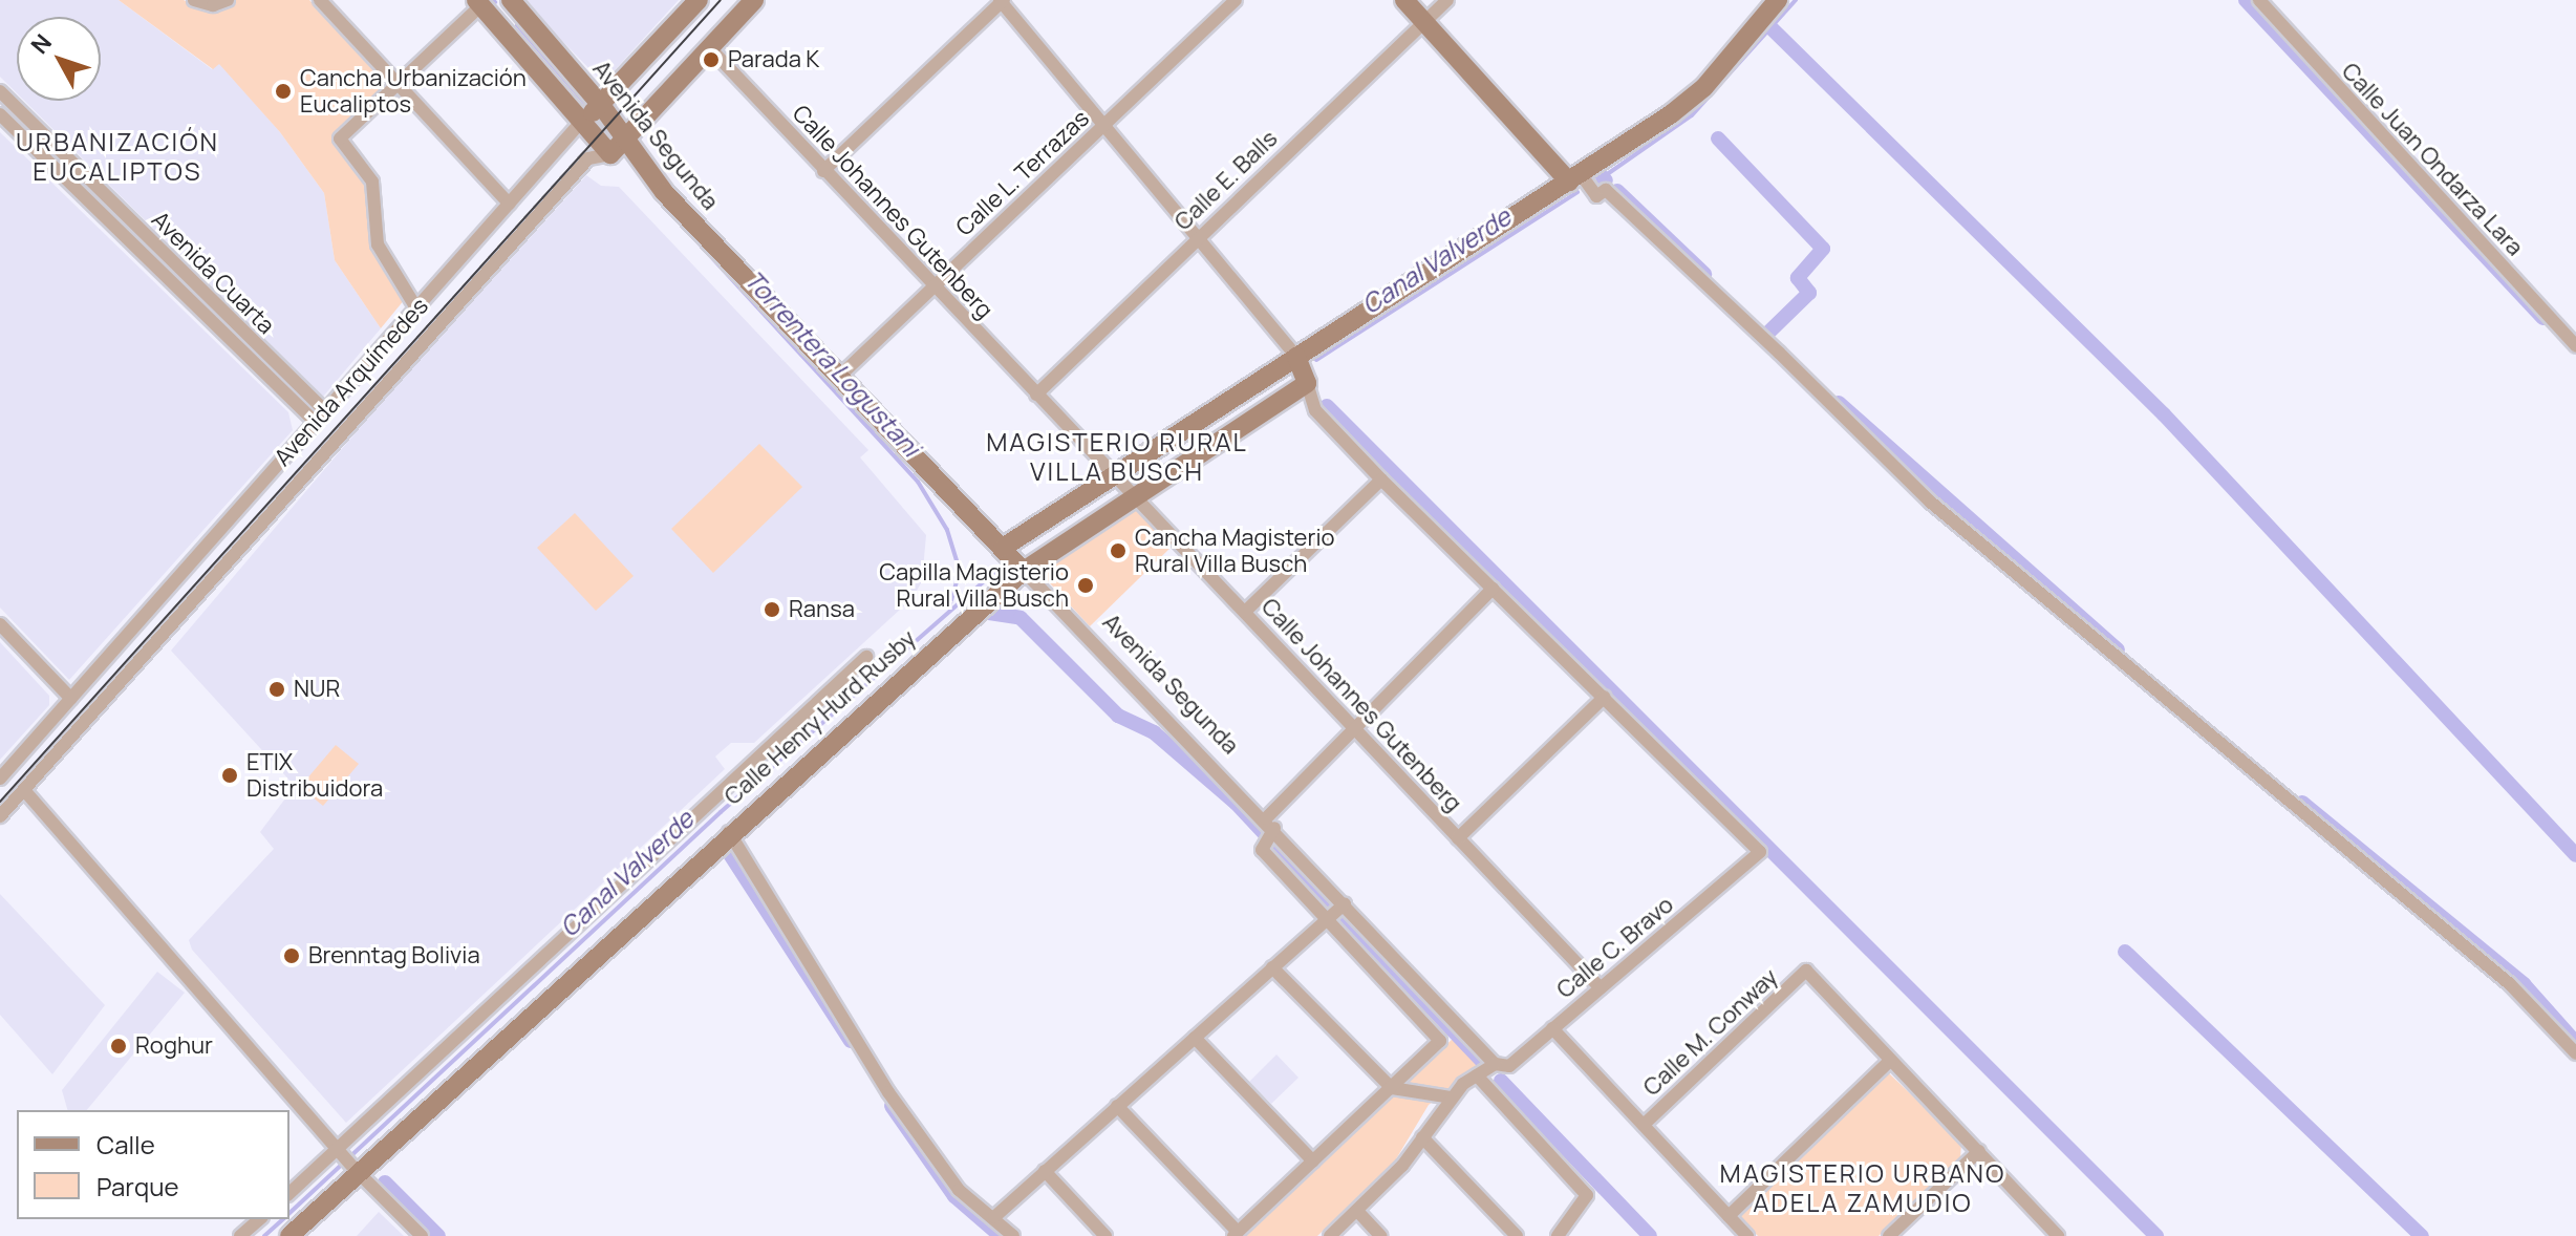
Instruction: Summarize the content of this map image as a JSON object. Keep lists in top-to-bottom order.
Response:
{
  "streets": {
    "street": [
      "Avenida Segunda",
      "Calle Juan Ondarza Lara",
      "Calle L. Terrazas",
      "Calle E. Balls",
      "Calle Johannes Gutenberg",
      "Avenida Cuarta",
      "Avenida Arquímedes",
      "Calle Henry Hurd Rusby",
      "Calle C. Bravo",
      "Calle M. Conway"
    ]
  },
  "crossings": [
    ["Avenida Segunda", "Calle L. Terrazas"],
    ["Avenida Segunda", "Avenida Arquímedes"],
    ["Avenida Segunda", "Calle Henry Hurd Rusby"],
    ["Avenida Segunda", "Calle C. Bravo"],
    ["Calle L. Terrazas", "Calle Johannes Gutenberg"],
    ["Calle E. Balls", "Calle Johannes Gutenberg"],
    ["Calle Johannes Gutenberg", "Avenida Arquímedes"],
    ["Calle Johannes Gutenberg", "Calle Henry Hurd Rusby"],
    ["Calle Johannes Gutenberg", "Calle C. Bravo"],
    ["Avenida Cuarta", "Avenida Arquímedes"]
  ],
  "districts": ["URBANIZACIÓN EUCALIPTOS", "MAGISTERIO RURAL VILLA BUSCH", "MAGISTERIO URBANO ADELA ZAMUDIO"],
  "water": ["Canal Valverde", "Torrentera Logustani"],
  "places": [
    "Parada K",
    "Cancha Urbanización Eucaliptos",
    "Cancha Magisterio Rural Villa Busch",
    "Capilla Magisterio Rural Villa Busch",
    "Ransa",
    "NUR",
    "ETIX Distribuidora",
    "Brenntag Bolivia",
    "Roghur"
  ],
  "legend": ["Calle", "Parque"],
  "north": "top left"
}
